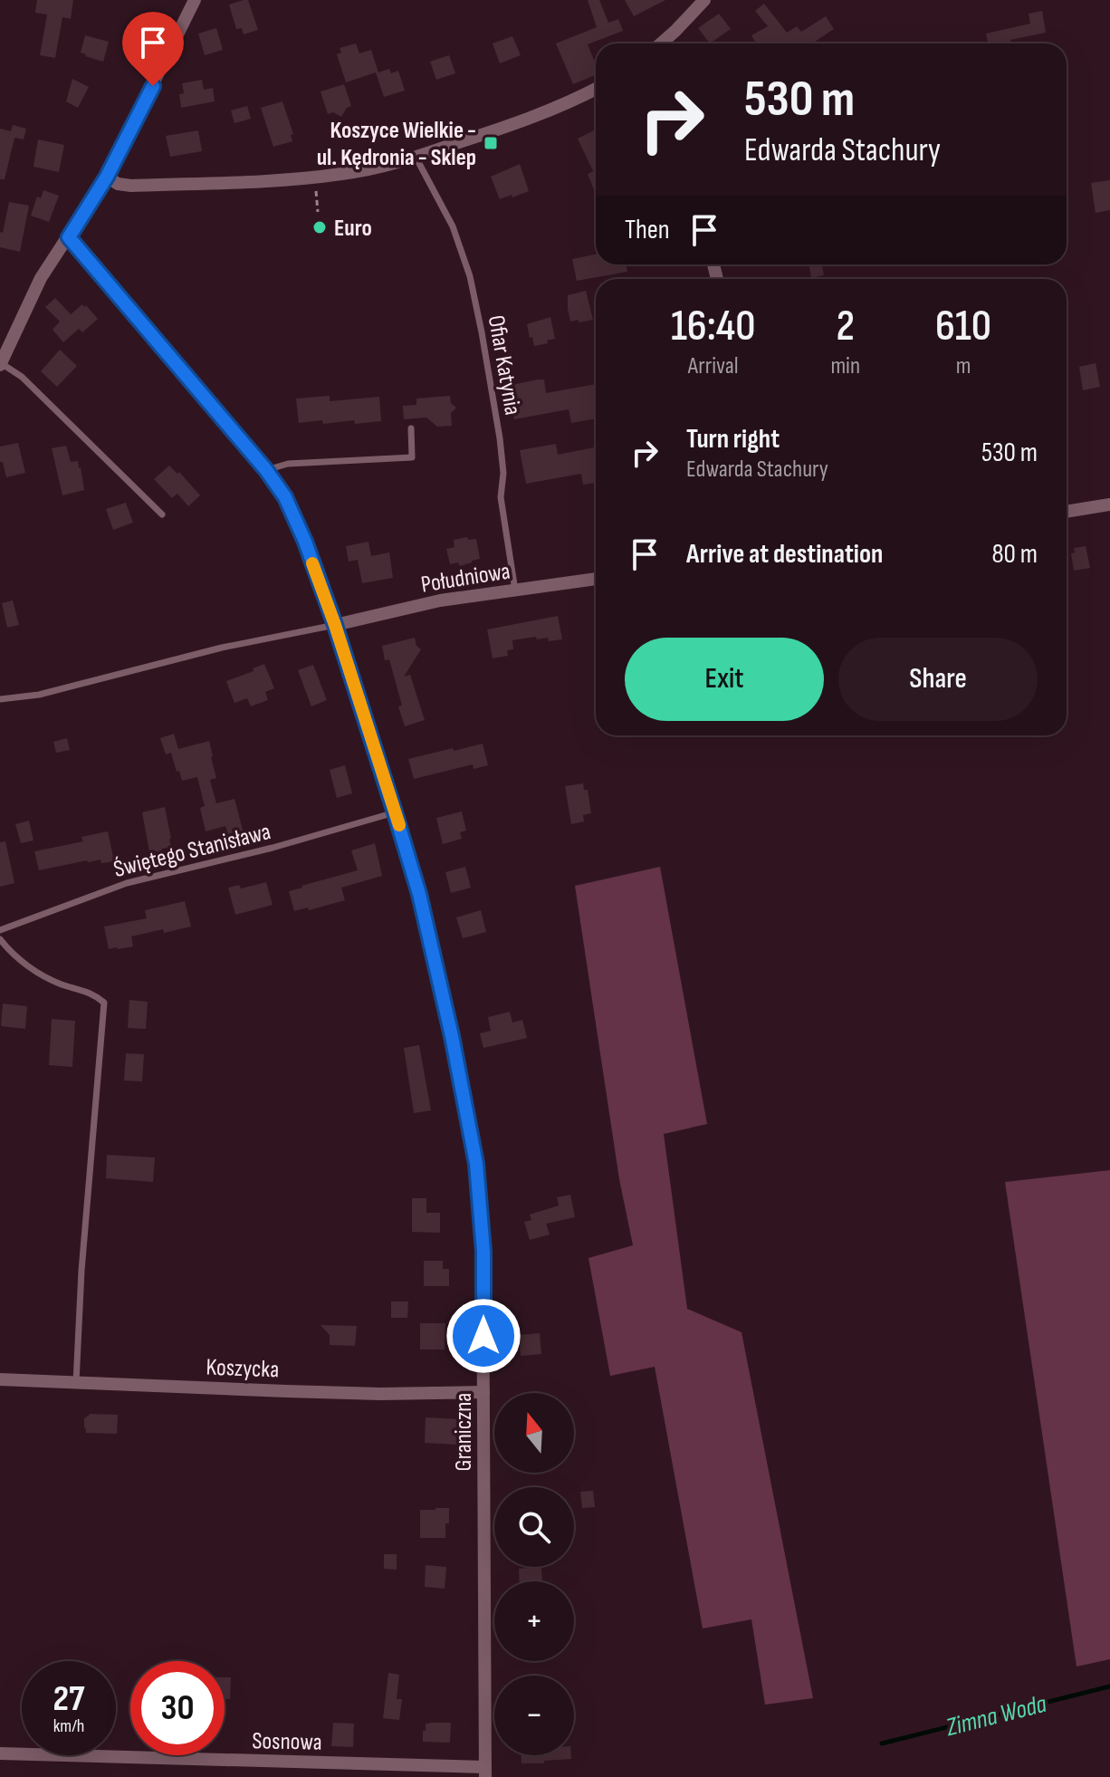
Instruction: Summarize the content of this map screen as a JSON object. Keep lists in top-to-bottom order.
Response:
{
  "streets": {
    "street": [
      "Południowa",
      "Koszycka",
      "Graniczna",
      "Sosnowa"
    ],
    "lane": ["Ofiar Katynia", "Świętego Stanisława"]
  },
  "crossings": [
    ["Ofiar Katynia", "Południowa"],
    ["Południowa", "Graniczna"],
    ["Świętego Stanisława", "Graniczna"],
    ["Koszycka", "Graniczna"],
    ["Graniczna", "Sosnowa"]
  ],
  "water": ["Zimna Woda"],
  "places": {
    "transit": ["Koszyce Wielkie - ul. Kędronia - Sklep"],
    "other": ["Euro"]
  },
  "north": "top",
  "page": {
    "turn": ["530 m", "Edwarda Stachury"],
    "then": "Then",
    "eta": [
      "16:40",
      "Arrival",
      "2",
      "min",
      "610",
      "m"
    ],
    "list": [
      {
        "name": "Turn right",
        "note": "Edwarda Stachury",
        "value": "530 m"
      },
      {
        "name": "Arrive at destination",
        "value": "80 m"
      }
    ],
    "buttons": ["Exit", "Share"],
    "map_buttons": ["+", "−"],
    "speed": "27 km/h",
    "limit": "30"
  }
}
